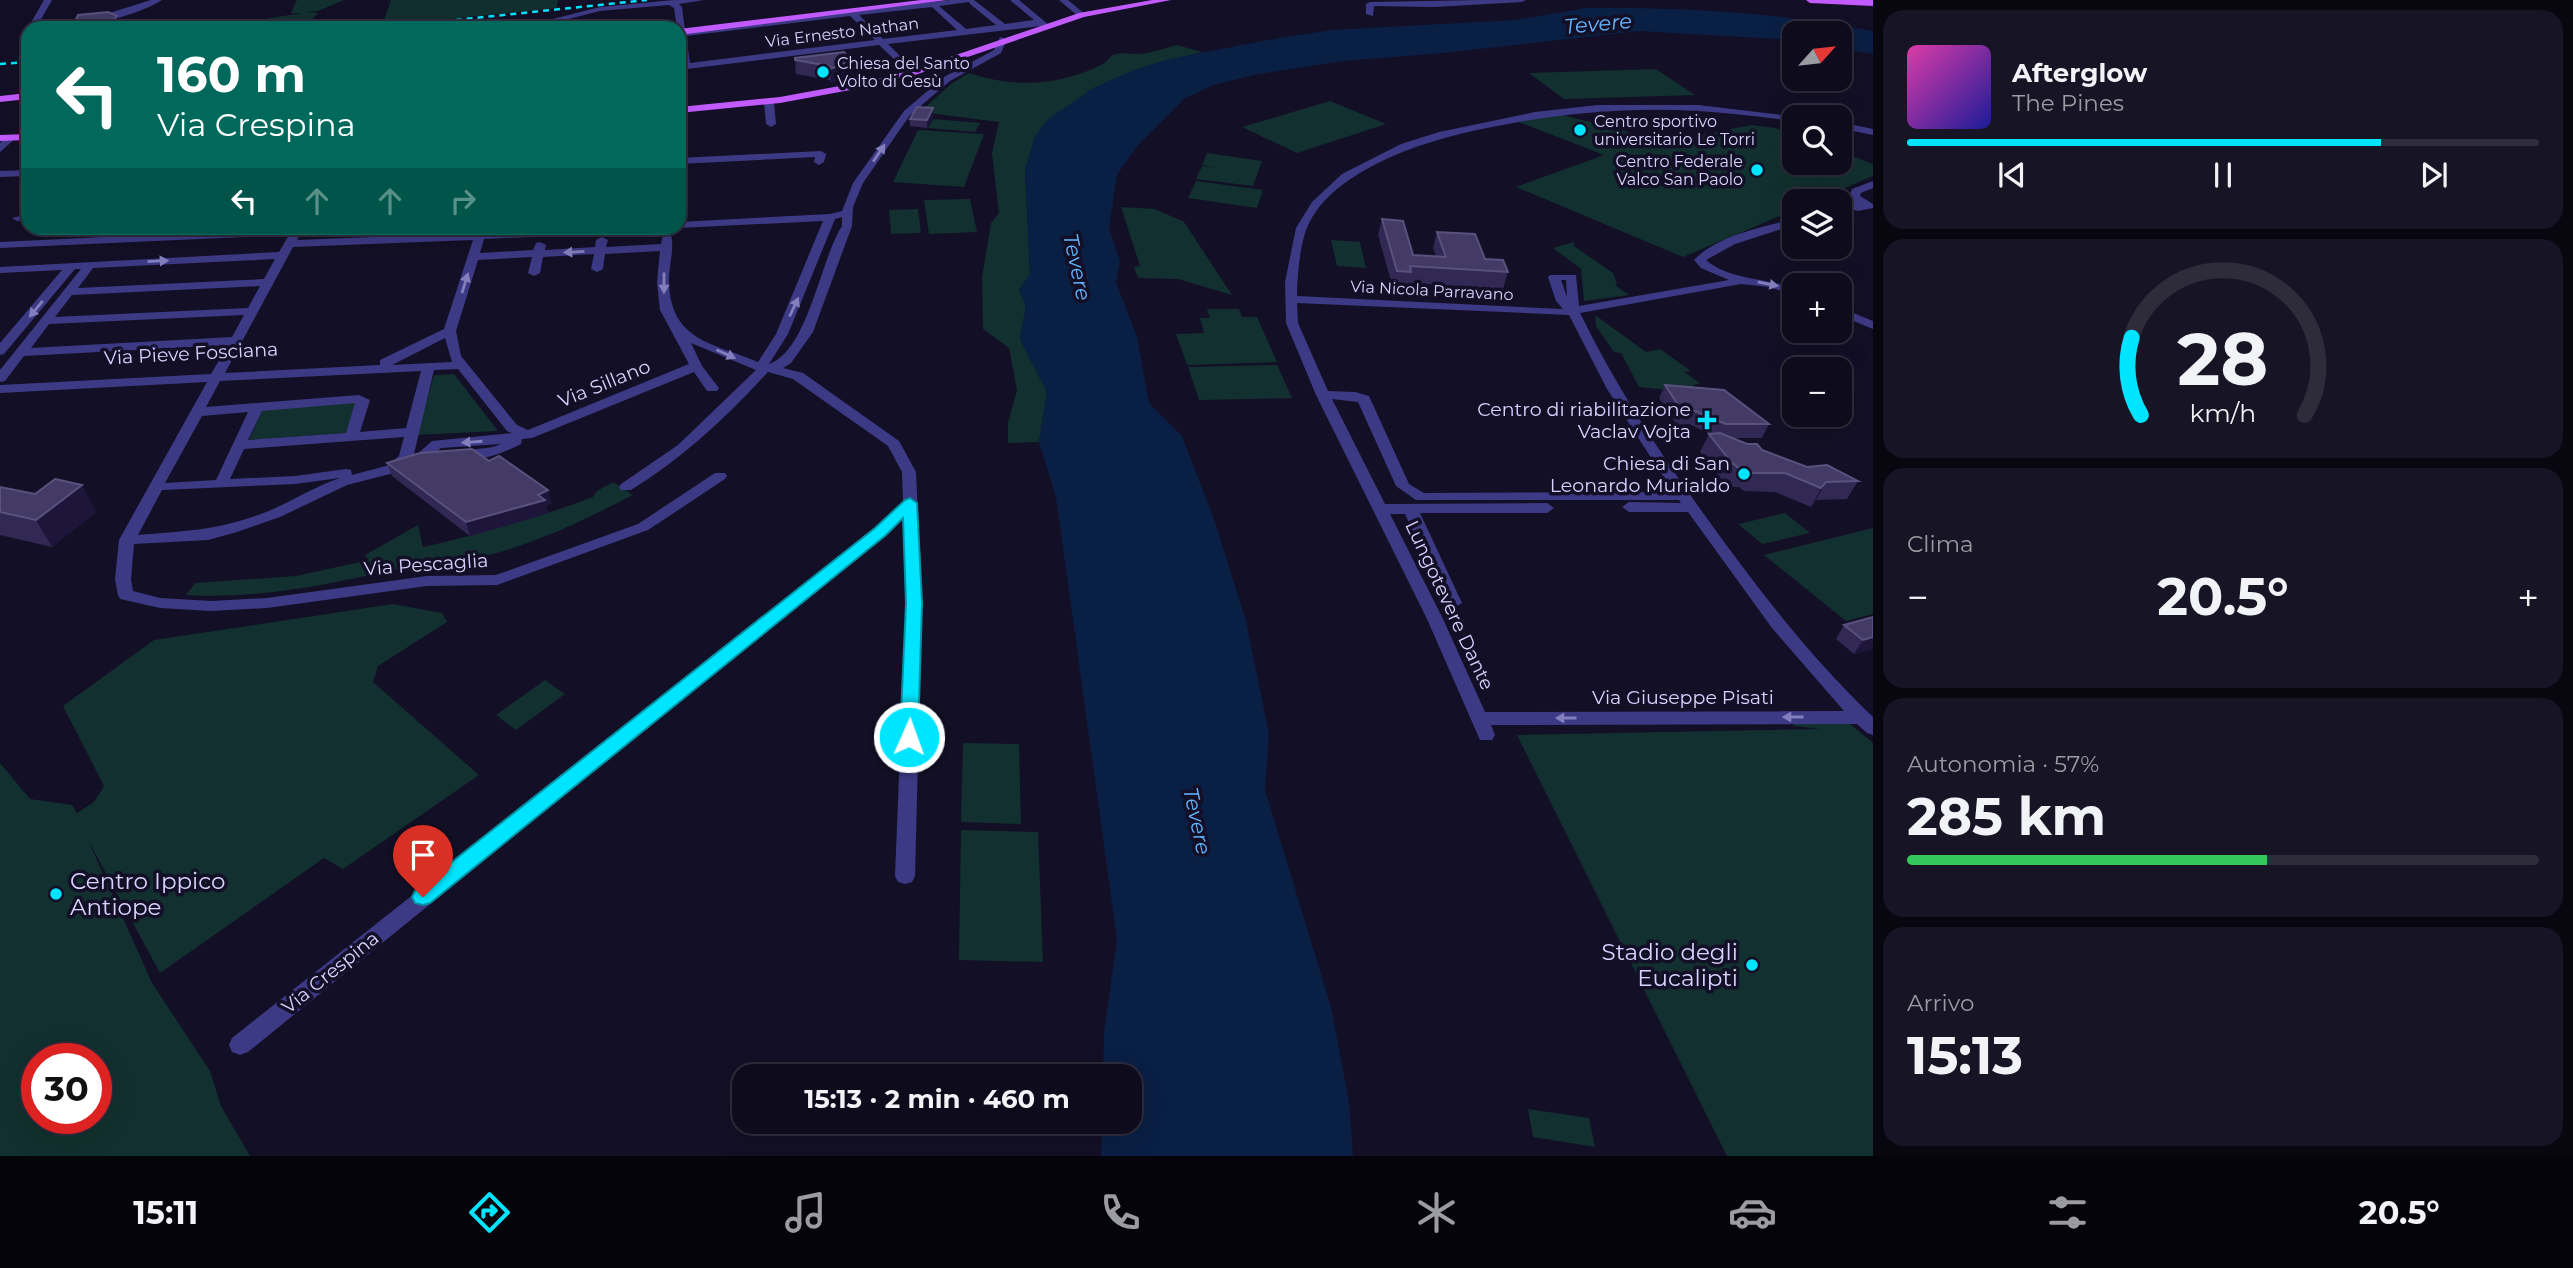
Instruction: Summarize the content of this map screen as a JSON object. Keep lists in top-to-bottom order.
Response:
{
  "streets": {
    "street": [
      "Via Ernesto Nathan",
      "Via Nicola Parravano",
      "Via Pieve Fosciana",
      "Via Sillano",
      "Via Pescaglia",
      "Lungotevere Dante",
      "Via Giuseppe Pisati",
      "Via Crespina"
    ]
  },
  "crossings": [
    ["Via Nicola Parravano", "Lungotevere Dante"],
    ["Via Pieve Fosciana", "Via Pescaglia"],
    ["Via Sillano", "Via Pescaglia"],
    ["Lungotevere Dante", "Via Giuseppe Pisati"]
  ],
  "one_way": ["Via Giuseppe Pisati"],
  "water": ["Tevere"],
  "places": {
    "other": [
      "Chiesa del Santo Volto di Gesù",
      "Centro sportivo universitario Le Torri",
      "Centro Federale Valco San Paolo",
      "Chiesa di San Leonardo Murialdo",
      "Centro Ippico Antiope",
      "Stadio degli Eucalipti"
    ],
    "health": ["Centro di riabilitazione Vaclav Vojta"]
  },
  "north": "top right",
  "page": {
    "map_buttons": ["+", "−"],
    "turn": ["160 m", "Via Crespina"],
    "song": ["Afterglow", "The Pines"],
    "tile": [
      "Clima",
      ["Autonomia · 57%", "285 km"],
      ["Arrivo", "15:13"]
    ],
    "heat": ["−", "20.5°", "+"],
    "limit": "30",
    "trip": "15:13 · 2 min · 460 m",
    "tabs": ["15:11", "20.5°"],
    "gauge": ["28", "km/h"]
  }
}
